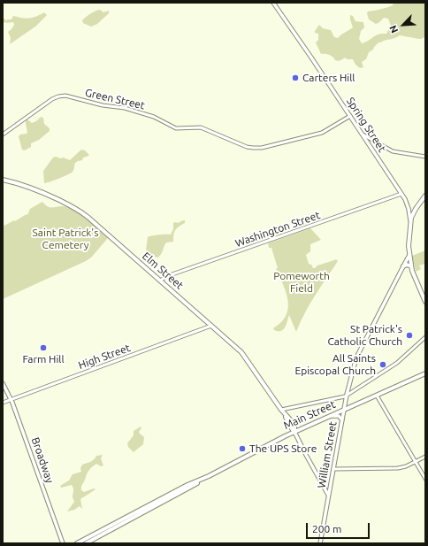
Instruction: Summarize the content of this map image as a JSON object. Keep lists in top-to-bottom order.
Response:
{
  "streets": {
    "main road": [
      "Spring Street",
      "Elm Street",
      "Main Street",
      "William Street",
      "Broadway"
    ],
    "street": ["Green Street", "Washington Street", "High Street"]
  },
  "crossings": [
    ["Green Street", "Spring Street"],
    ["Spring Street", "Washington Street"],
    ["Washington Street", "Elm Street"],
    ["Elm Street", "High Street"],
    ["Elm Street", "Main Street"],
    ["Elm Street", "William Street"],
    ["High Street", "Broadway"],
    ["Main Street", "William Street"]
  ],
  "parks": ["Saint Patrick's Cemetery", "Pomeworth Field"],
  "places": [
    "Carters Hill",
    "St Patrick's Catholic Church",
    "Farm Hill",
    "All Saints Episcopal Church",
    "The UPS Store"
  ],
  "scale_bar": "200 m",
  "north": "bottom left"
}
